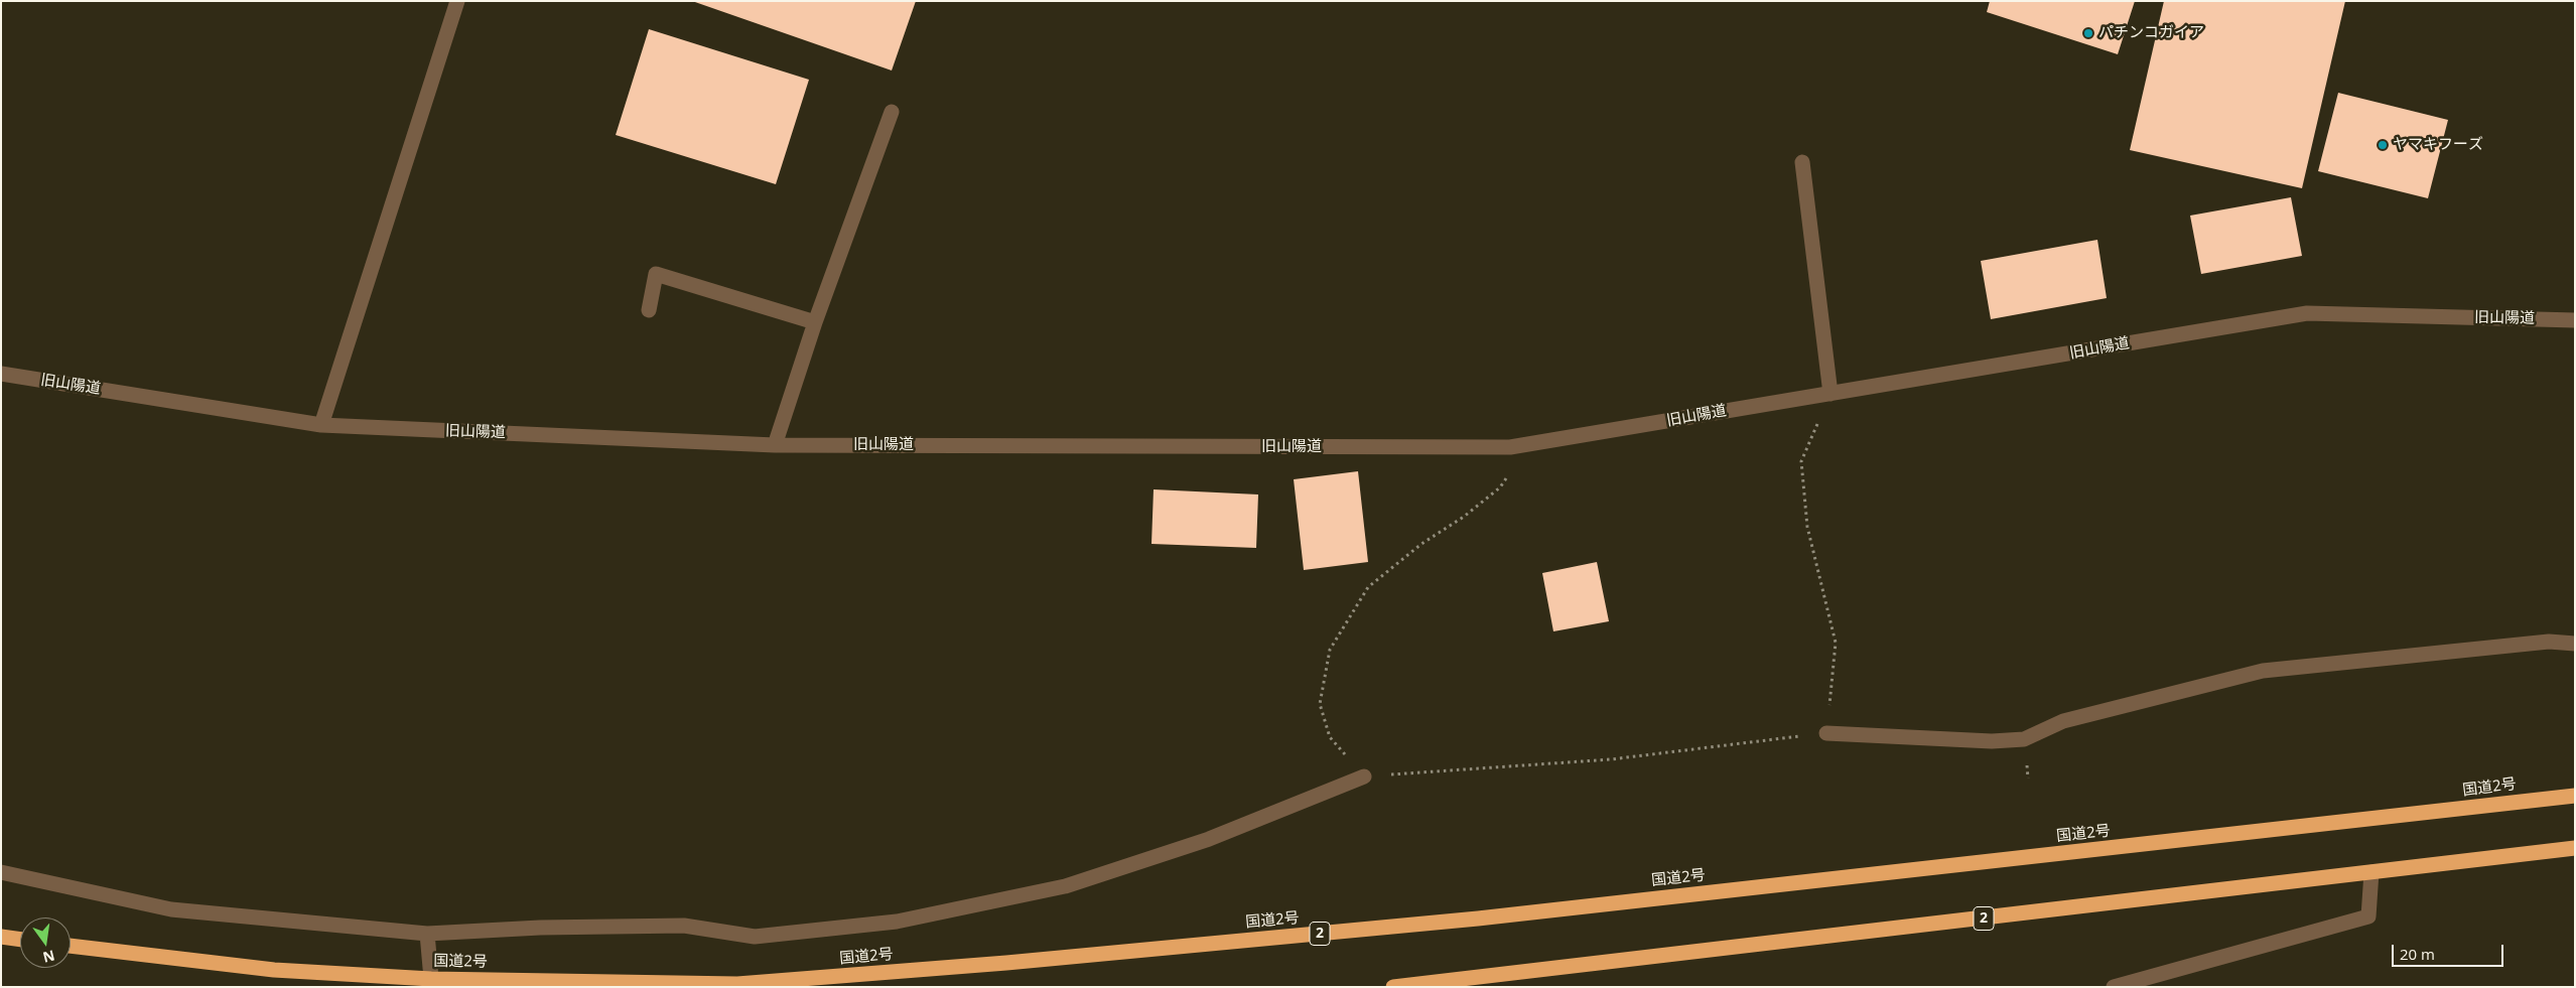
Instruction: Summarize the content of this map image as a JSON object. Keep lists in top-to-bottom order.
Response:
{
  "streets": {
    "highway": ["国道2号", "2"],
    "street": ["旧山陽道"]
  },
  "places": ["パチンコガイア", "ヤマキフーズ"],
  "scale_bar": "20 m",
  "north": "bottom"
}
